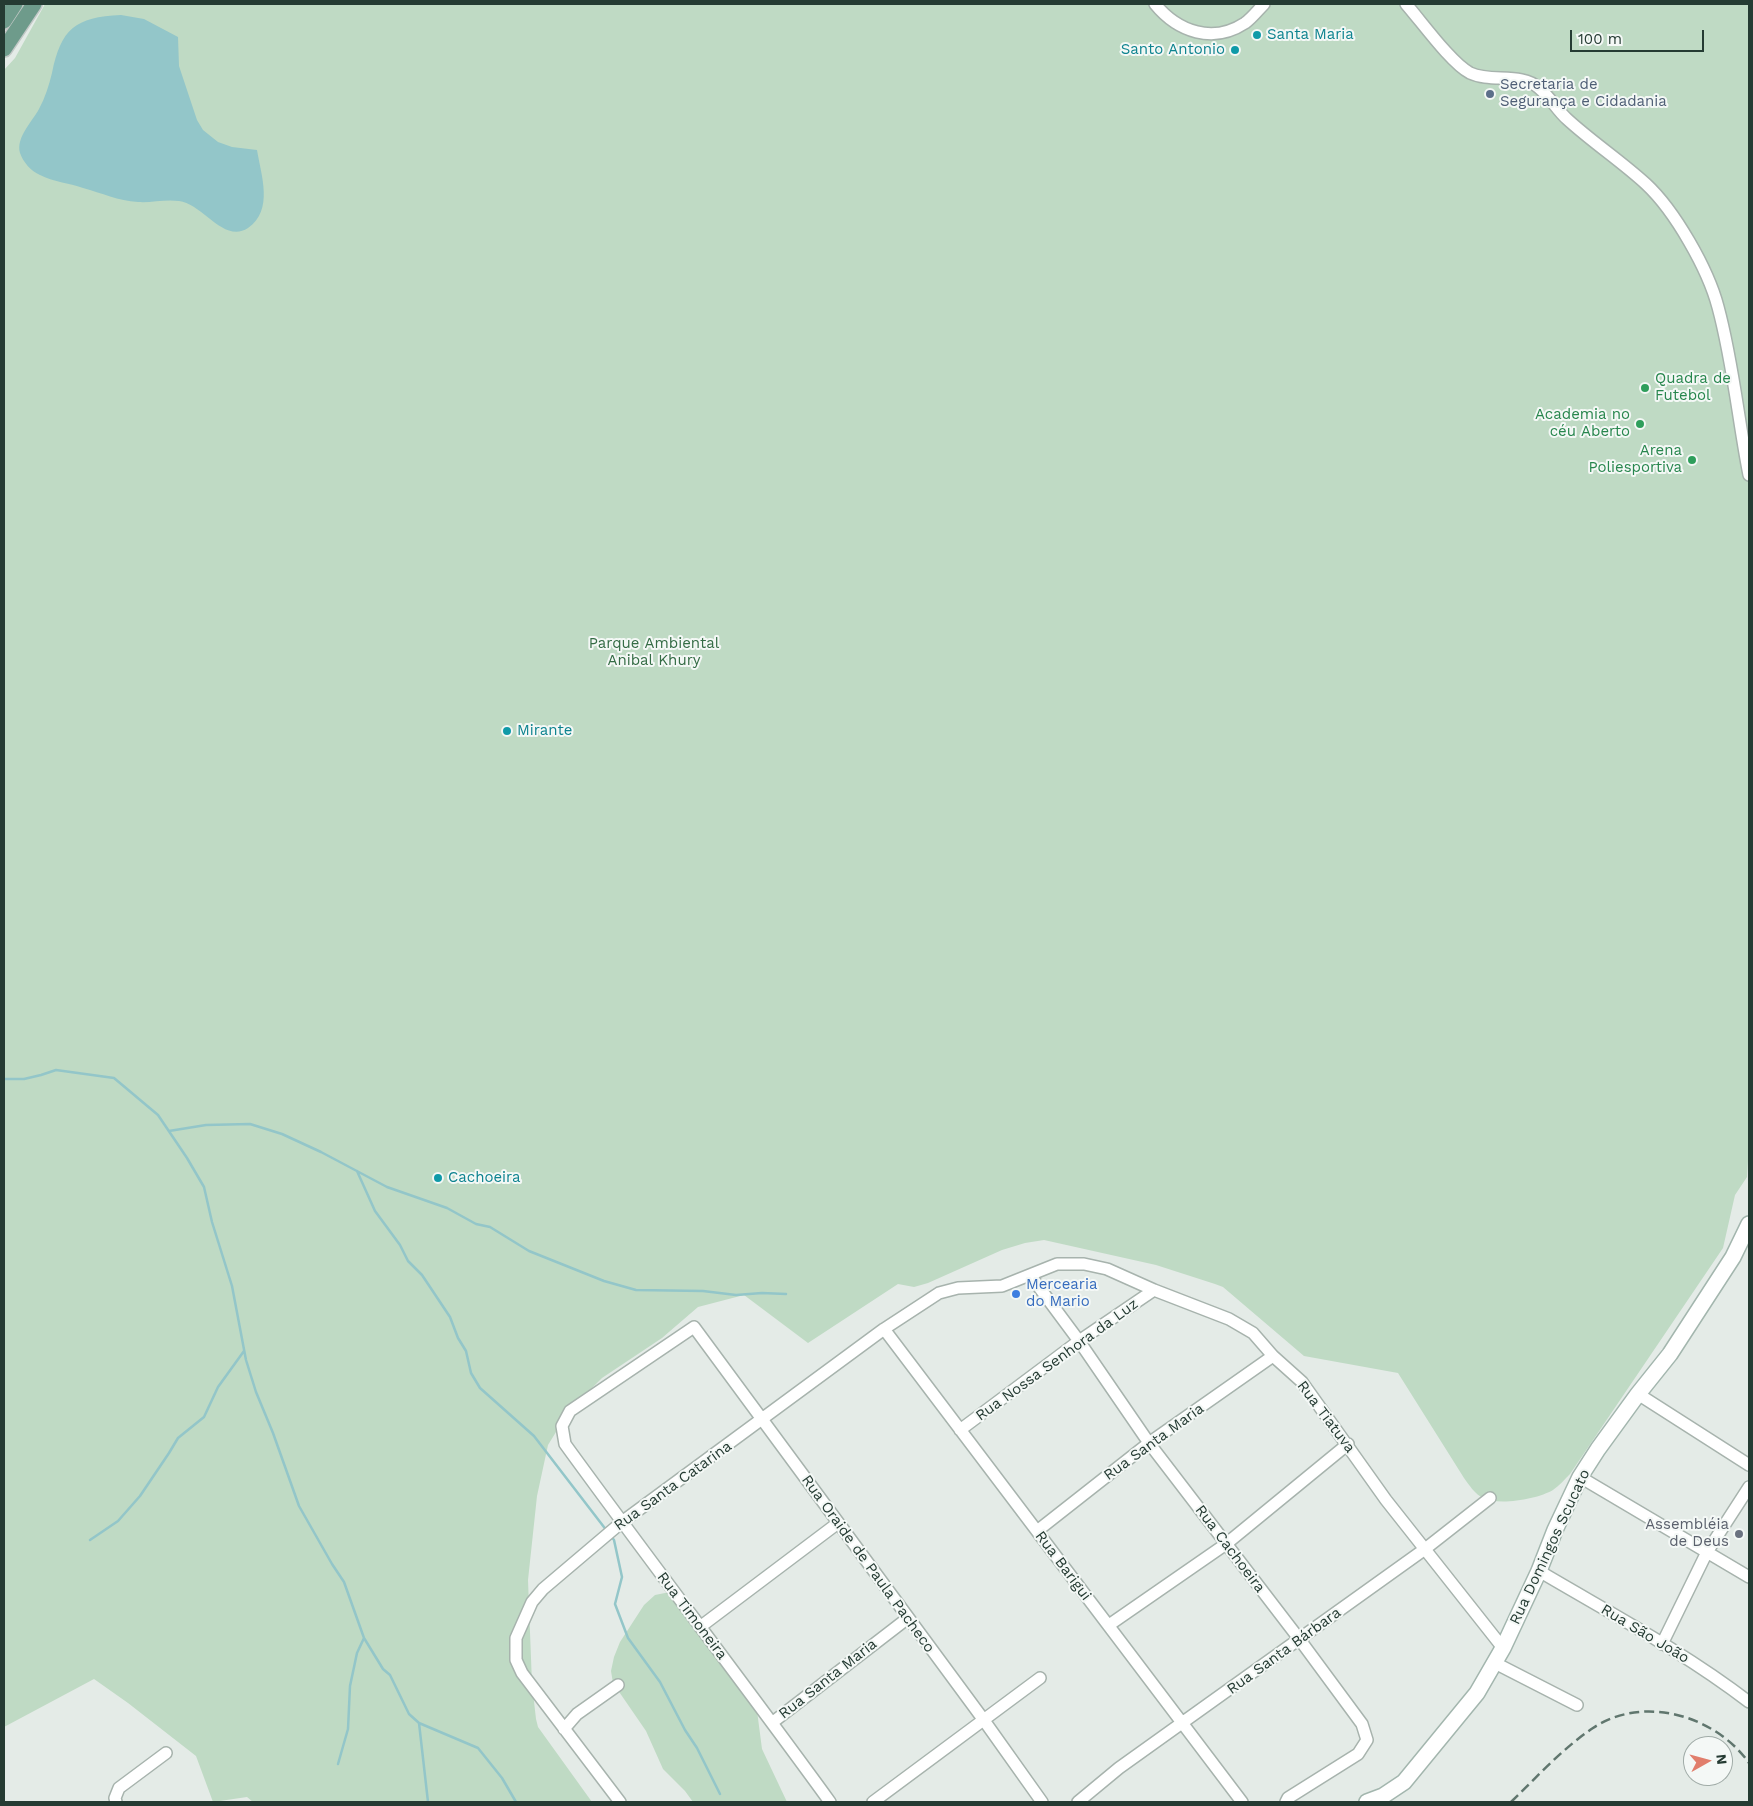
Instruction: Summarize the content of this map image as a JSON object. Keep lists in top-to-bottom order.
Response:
{
  "streets": {
    "main road": ["Rua Domingos Scucato"],
    "street": [
      "Rua Nossa Senhora da Luz",
      "Rua Tiatuva",
      "Rua Santa Maria",
      "Rua Santa Catarina",
      "Rua Cachoeira",
      "Rua Oraide de Paula Pacheco",
      "Rua Barigui",
      "Rua Timoneira",
      "Rua São João",
      "Rua Santa Bárbara"
    ]
  },
  "crossings": [
    ["Rua Nossa Senhora da Luz", "Rua Tiatuva"],
    ["Rua Nossa Senhora da Luz", "Rua Cachoeira"],
    ["Rua Nossa Senhora da Luz", "Rua Barigui"],
    ["Rua Tiatuva", "Rua Santa Maria"],
    ["Rua Tiatuva", "Rua Santa Catarina"],
    ["Rua Tiatuva", "Rua Domingos Scucato"],
    ["Rua Tiatuva", "Rua Cachoeira"],
    ["Rua Tiatuva", "Rua Santa Bárbara"],
    ["Rua Santa Maria", "Rua Cachoeira"],
    ["Rua Santa Maria", "Rua Oraide de Paula Pacheco"],
    ["Rua Santa Maria", "Rua Barigui"],
    ["Rua Santa Maria", "Rua Timoneira"],
    ["Rua Santa Catarina", "Rua Cachoeira"],
    ["Rua Santa Catarina", "Rua Oraide de Paula Pacheco"],
    ["Rua Santa Catarina", "Rua Barigui"],
    ["Rua Santa Catarina", "Rua Timoneira"],
    ["Rua Domingos Scucato", "Rua São João"],
    ["Rua Cachoeira", "Rua Santa Bárbara"],
    ["Rua Oraide de Paula Pacheco", "Rua Timoneira"],
    ["Rua Barigui", "Rua Santa Bárbara"]
  ],
  "parks": ["Parque Ambiental Anibal Khury"],
  "places": [
    "Santa Maria",
    "Santo Antonio",
    "Secretaria de Segurança e Cidadania",
    "Quadra de Futebol",
    "Academia no céu Aberto",
    "Arena Poliesportiva",
    "Mirante",
    "Cachoeira",
    "Mercearia do Mario",
    "Assembléia de Deus"
  ],
  "scale_bar": "100 m",
  "north": "right"
}
